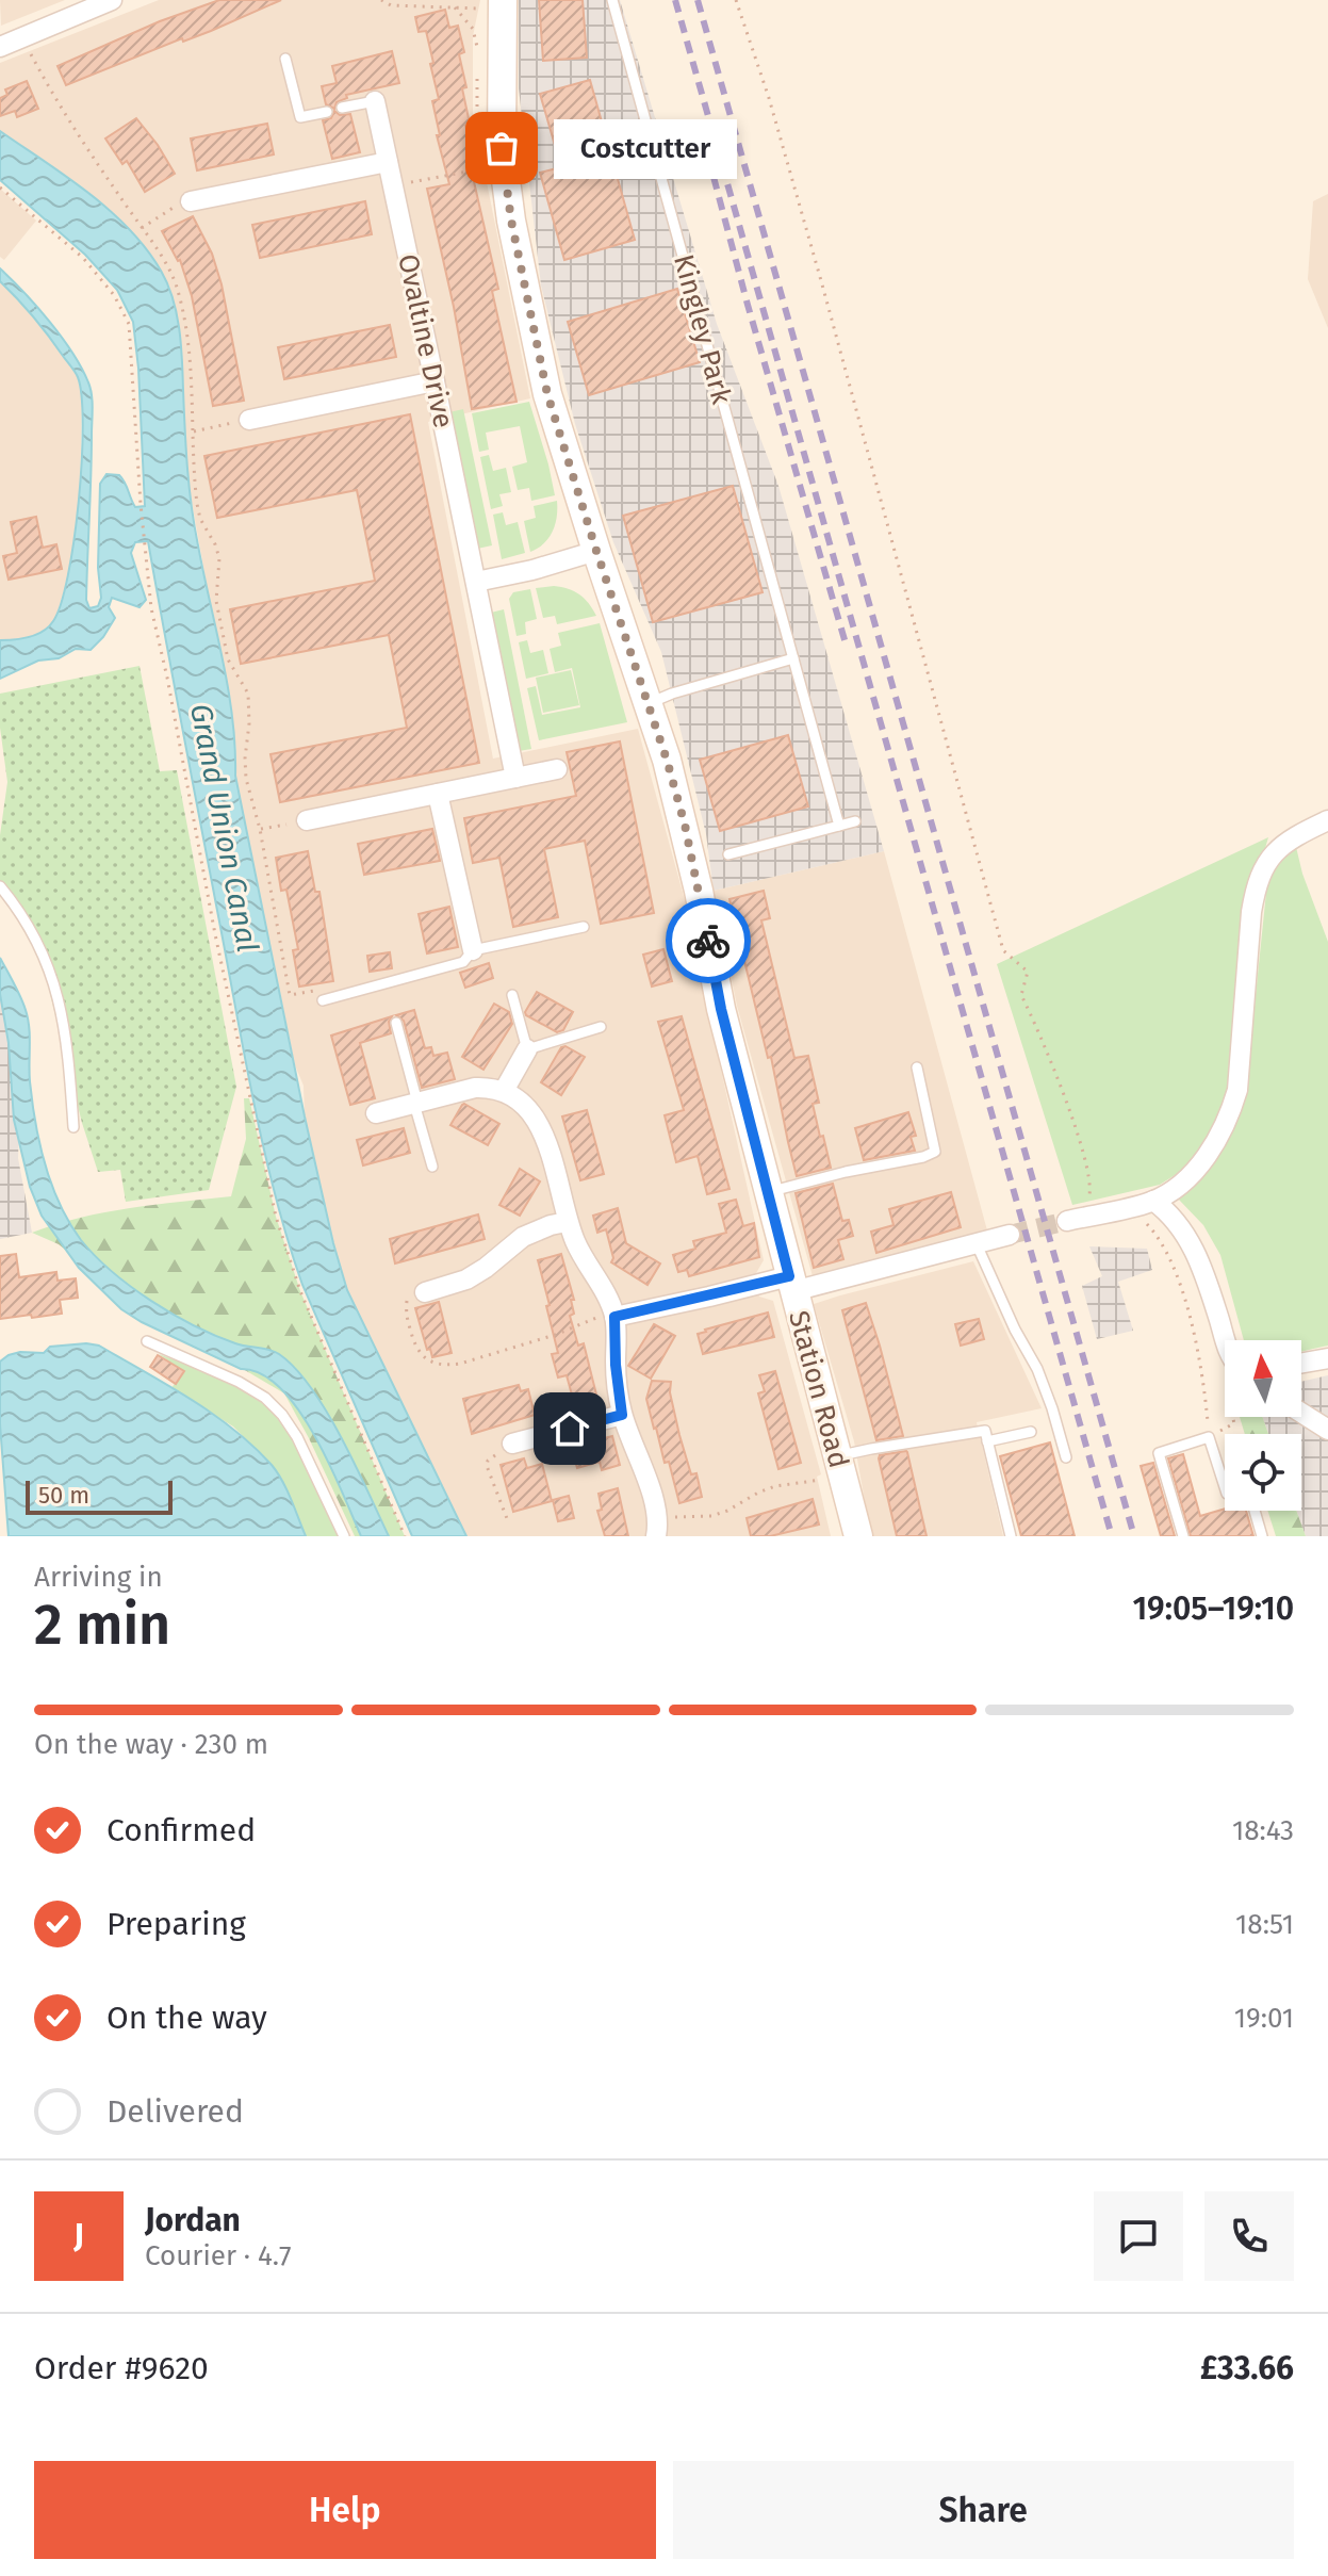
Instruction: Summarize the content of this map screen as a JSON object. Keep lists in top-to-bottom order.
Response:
{
  "streets": {
    "street": ["Ovaltine Drive", "Station Road"],
    "lane": ["Kingley Park"]
  },
  "water": ["Grand Union Canal"],
  "places": ["Costcutter"],
  "scale_bar": "50 m",
  "north": "top",
  "page": {
    "bubble": "Costcutter",
    "scale": "50 m",
    "heading": ["2 min", "Arriving in", "19:05–19:10"],
    "panel": [
      "Jordan",
      "Courier · 4.7",
      "Order #9620",
      "£33.66"
    ],
    "bar": "On the way · 230 m",
    "list": [
      ["Confirmed", "18:43"],
      ["Preparing", "18:51"],
      ["On the way", "19:01"],
      "Delivered"
    ],
    "round": "J",
    "buttons": ["Help", "Share"]
  }
}
